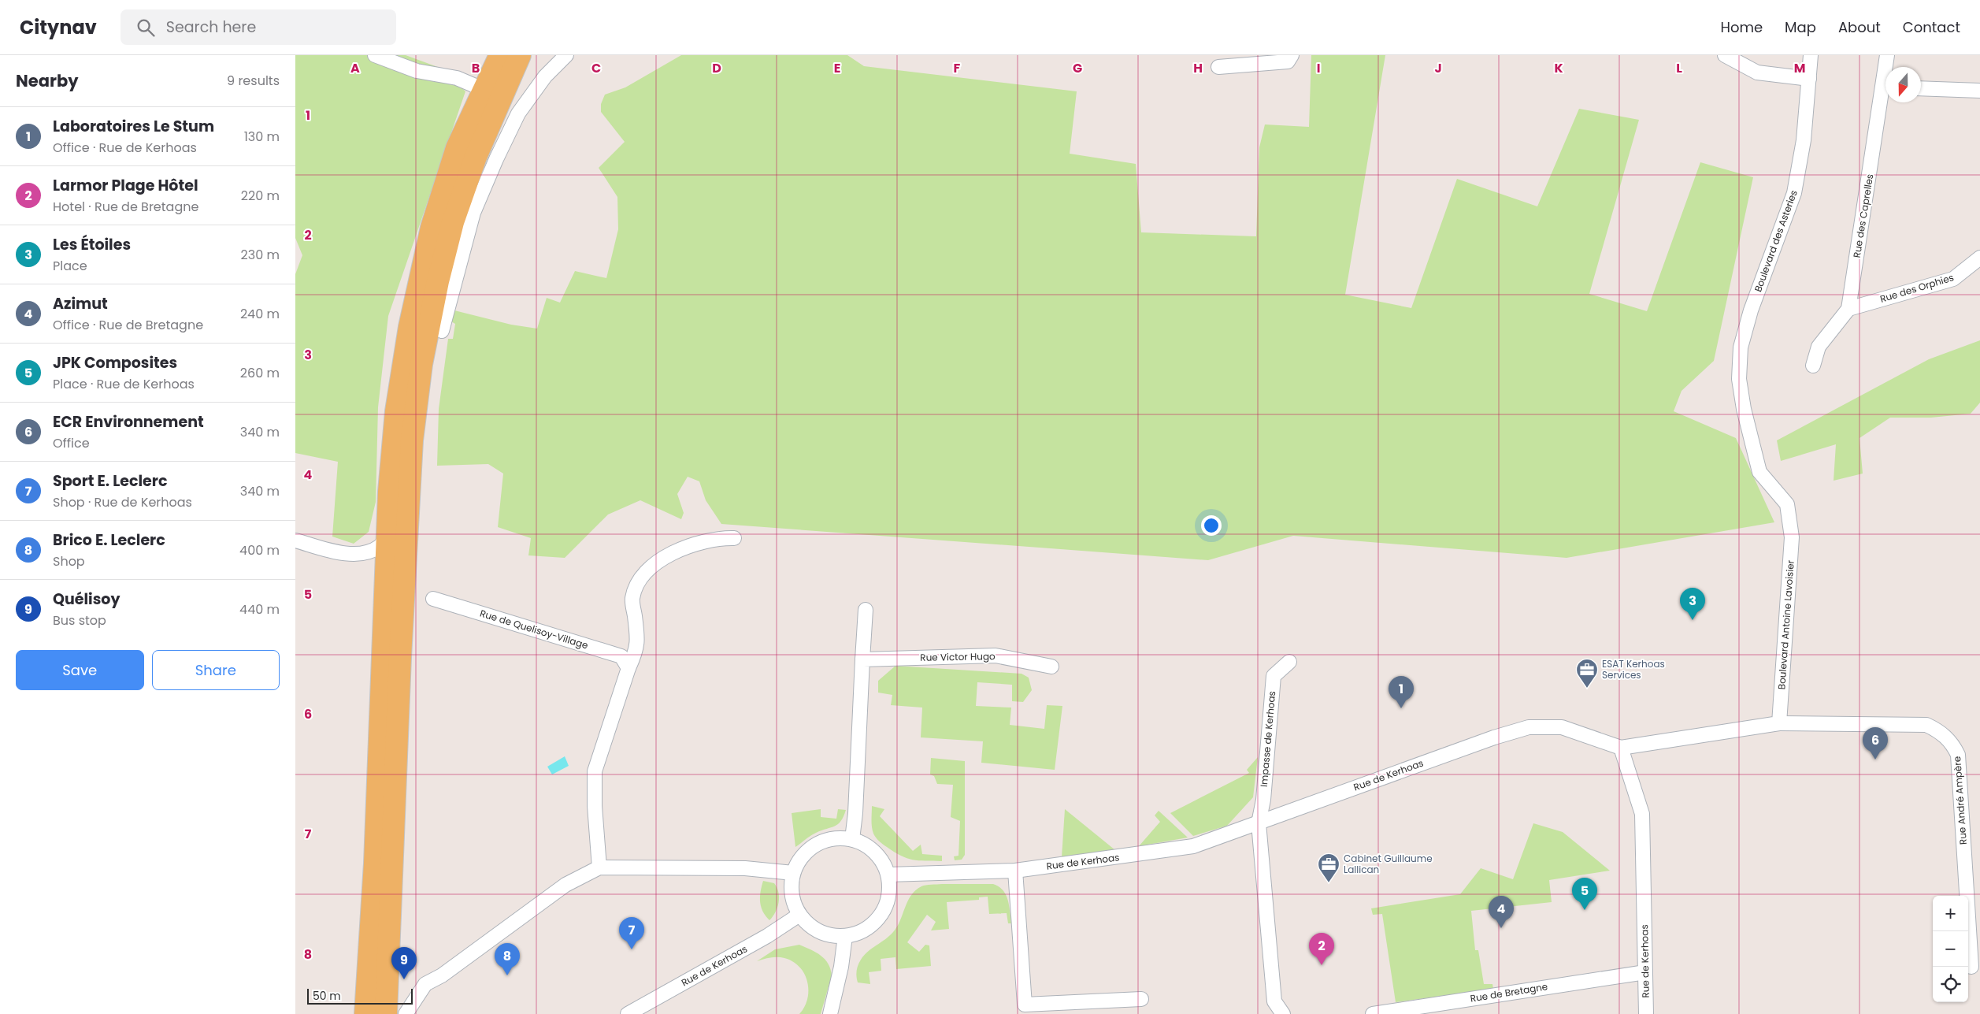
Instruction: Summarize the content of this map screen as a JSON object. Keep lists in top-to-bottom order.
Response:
{
  "streets": {
    "street": [
      "Rue des Caprelles",
      "Boulevard des Asteries",
      "Rue des Orphies",
      "Boulevard Antoine Lavoisier",
      "Rue de Quelisoy-Village",
      "Rue Victor Hugo",
      "Impasse de Kerhoas",
      "Rue de Kerhoas",
      "Rue André Ampère",
      "Rue de Bretagne"
    ]
  },
  "crossings": [
    ["Rue des Caprelles", "Rue des Orphies"],
    ["Boulevard des Asteries", "Boulevard Antoine Lavoisier"],
    ["Boulevard Antoine Lavoisier", "Rue André Ampère"],
    ["Impasse de Kerhoas", "Rue de Kerhoas"],
    ["Rue de Kerhoas", "Rue de Bretagne"]
  ],
  "places": {
    "office": ["ESAT Kerhoas Services", "Cabinet Guillaume Lallican"]
  },
  "scale_bar": "50 m",
  "north": "bottom",
  "page": {
    "header": "Citynav",
    "search": "Search here",
    "nav": [
      "Home",
      "Map",
      "About",
      "Contact"
    ],
    "heading": ["Nearby", "9 results"],
    "list": [
      {
        "mark": "1",
        "name": "Laboratoires Le Stum",
        "note": "Office · Rue de Kerhoas",
        "value": "130 m"
      },
      {
        "mark": "2",
        "name": "Larmor Plage Hôtel",
        "note": "Hotel · Rue de Bretagne",
        "value": "220 m"
      },
      {
        "mark": "3",
        "name": "Les Étoiles",
        "note": "Place",
        "value": "230 m"
      },
      {
        "mark": "4",
        "name": "Azimut",
        "note": "Office · Rue de Bretagne",
        "value": "240 m"
      },
      {
        "mark": "5",
        "name": "JPK Composites",
        "note": "Place · Rue de Kerhoas",
        "value": "260 m"
      },
      {
        "mark": "6",
        "name": "ECR Environnement",
        "note": "Office",
        "value": "340 m"
      },
      {
        "mark": "7",
        "name": "Sport E. Leclerc",
        "note": "Shop · Rue de Kerhoas",
        "value": "340 m"
      },
      {
        "mark": "8",
        "name": "Brico E. Leclerc",
        "note": "Shop",
        "value": "400 m"
      },
      {
        "mark": "9",
        "name": "Quélisoy",
        "note": "Bus stop",
        "value": "440 m"
      }
    ],
    "pins": [
      "3",
      "1",
      "6",
      "5",
      "4",
      "7",
      "2",
      "8",
      "9"
    ],
    "buttons": ["Save", "Share"],
    "map_buttons": ["+", "−"],
    "scale": "50 m"
  },
  "grid": {
    "columns": [
      "A",
      "B",
      "C",
      "D",
      "E",
      "F",
      "G",
      "H",
      "I",
      "J",
      "K",
      "L",
      "M"
    ],
    "rows": [
      "1",
      "2",
      "3",
      "4",
      "5",
      "6",
      "7",
      "8"
    ]
  }
}
